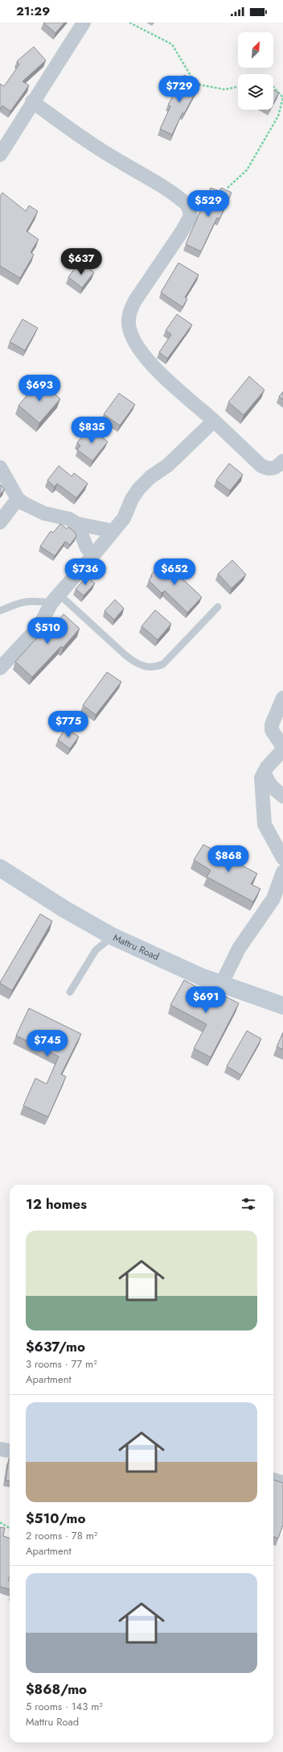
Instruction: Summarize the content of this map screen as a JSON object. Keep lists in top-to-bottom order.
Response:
{
  "streets": {
    "main road": ["Mattru Road"]
  },
  "north": "top right",
  "page": {
    "status": "21:29",
    "price": [
      "$729",
      "$529",
      "$637",
      "$693",
      "$835",
      "$736",
      "$652",
      "$510",
      "$775",
      "$868",
      "$691",
      "$745"
    ],
    "heading": "12 homes",
    "list": [
      {
        "name": "$637/mo",
        "note": "3 rooms · 77 m² · Apartment"
      },
      {
        "name": "$510/mo",
        "note": "2 rooms · 78 m² · Apartment"
      },
      {
        "name": "$868/mo",
        "note": "5 rooms · 143 m² · Mattru Road"
      }
    ]
  }
}
